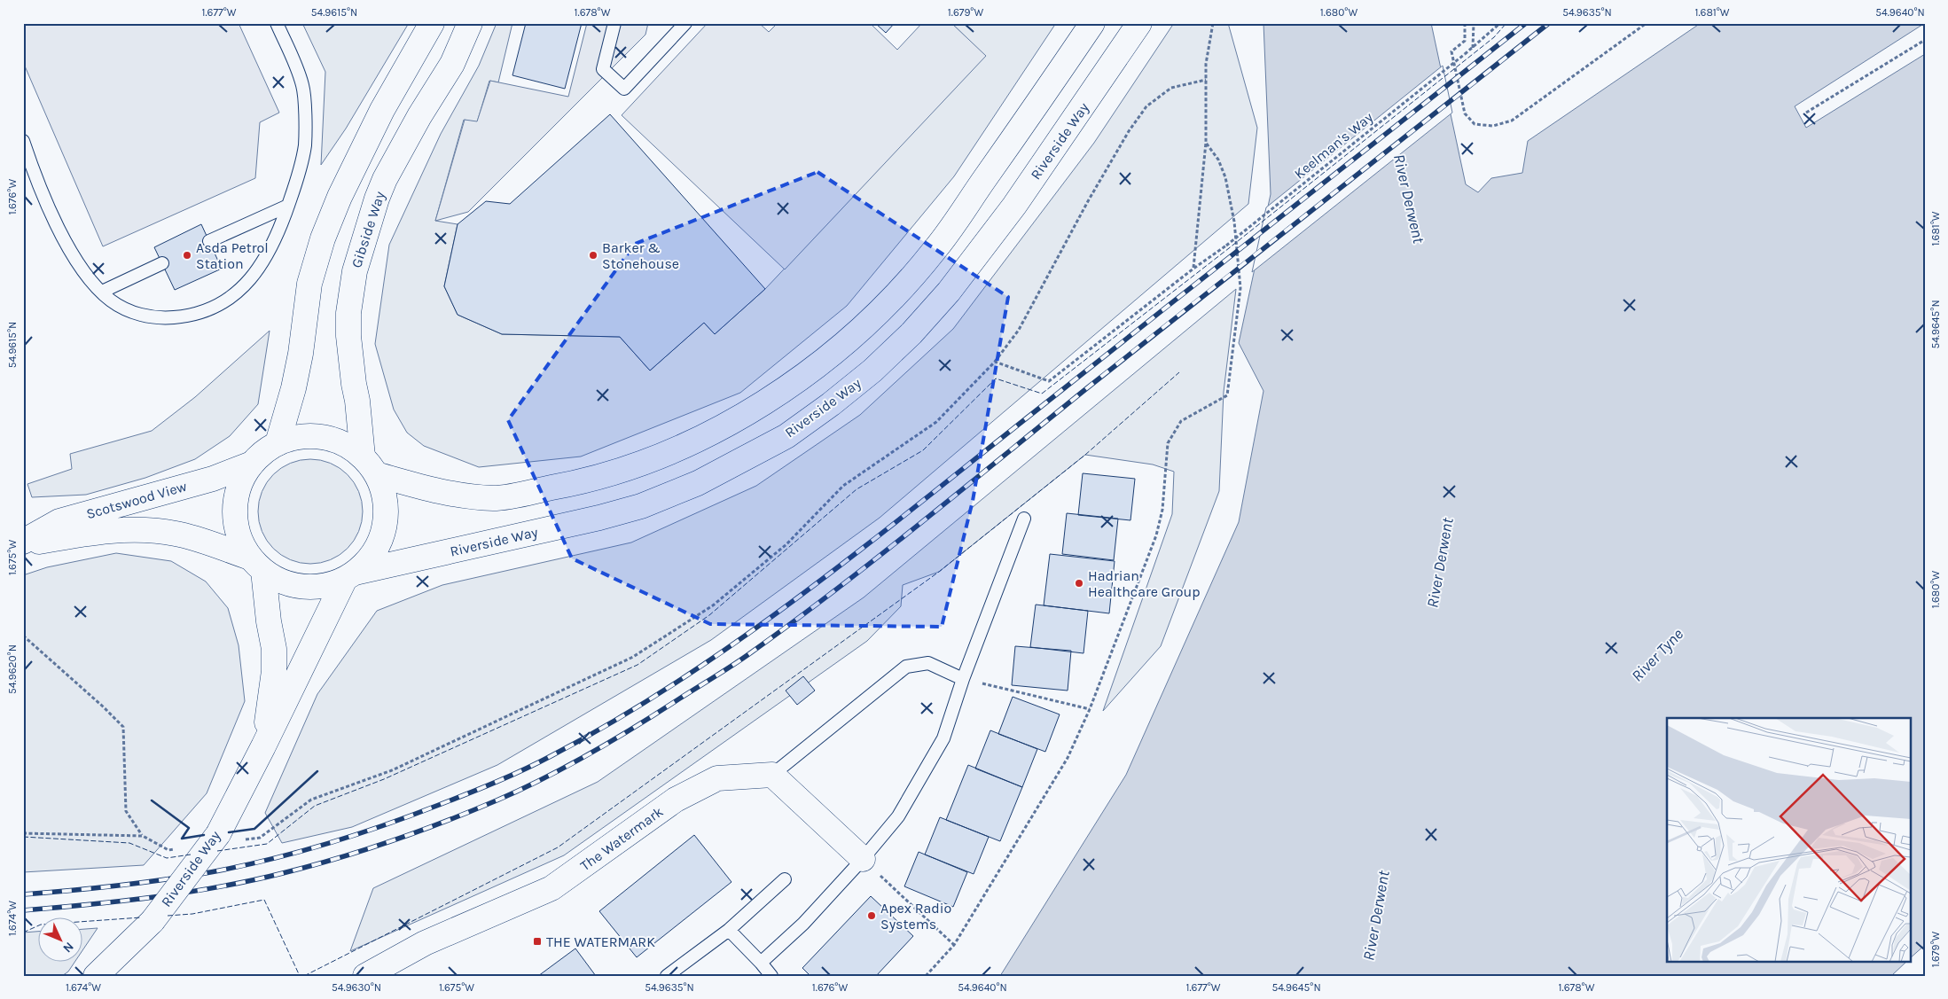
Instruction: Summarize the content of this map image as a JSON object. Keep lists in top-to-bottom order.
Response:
{
  "streets": {
    "main road": [
      "Riverside Way",
      "Gibside Way",
      "Scotswood View",
      "The Watermark"
    ],
    "path": ["Keelman's Way"]
  },
  "crossings": [
    ["Riverside Way", "Gibside Way"],
    ["Riverside Way", "Scotswood View"],
    ["Gibside Way", "Scotswood View"]
  ],
  "water": ["River Derwent", "River Tyne"],
  "places": {
    "other": [
      "Asda Petrol Station",
      "Barker & Stonehouse",
      "Hadrian Healthcare Group",
      "Apex Radio Systems"
    ],
    "transit": ["THE WATERMARK"]
  },
  "north": "bottom right",
  "coordinates": [
    "1.677°W",
    "54.9615°N",
    "1.678°W",
    "1.679°W",
    "1.680°W",
    "54.9635°N",
    "1.681°W",
    "54.9640°N",
    "1.676°W",
    "54.9645°N",
    "1.675°W",
    "54.9620°N",
    "1.674°W",
    "54.9630°N"
  ]
}
